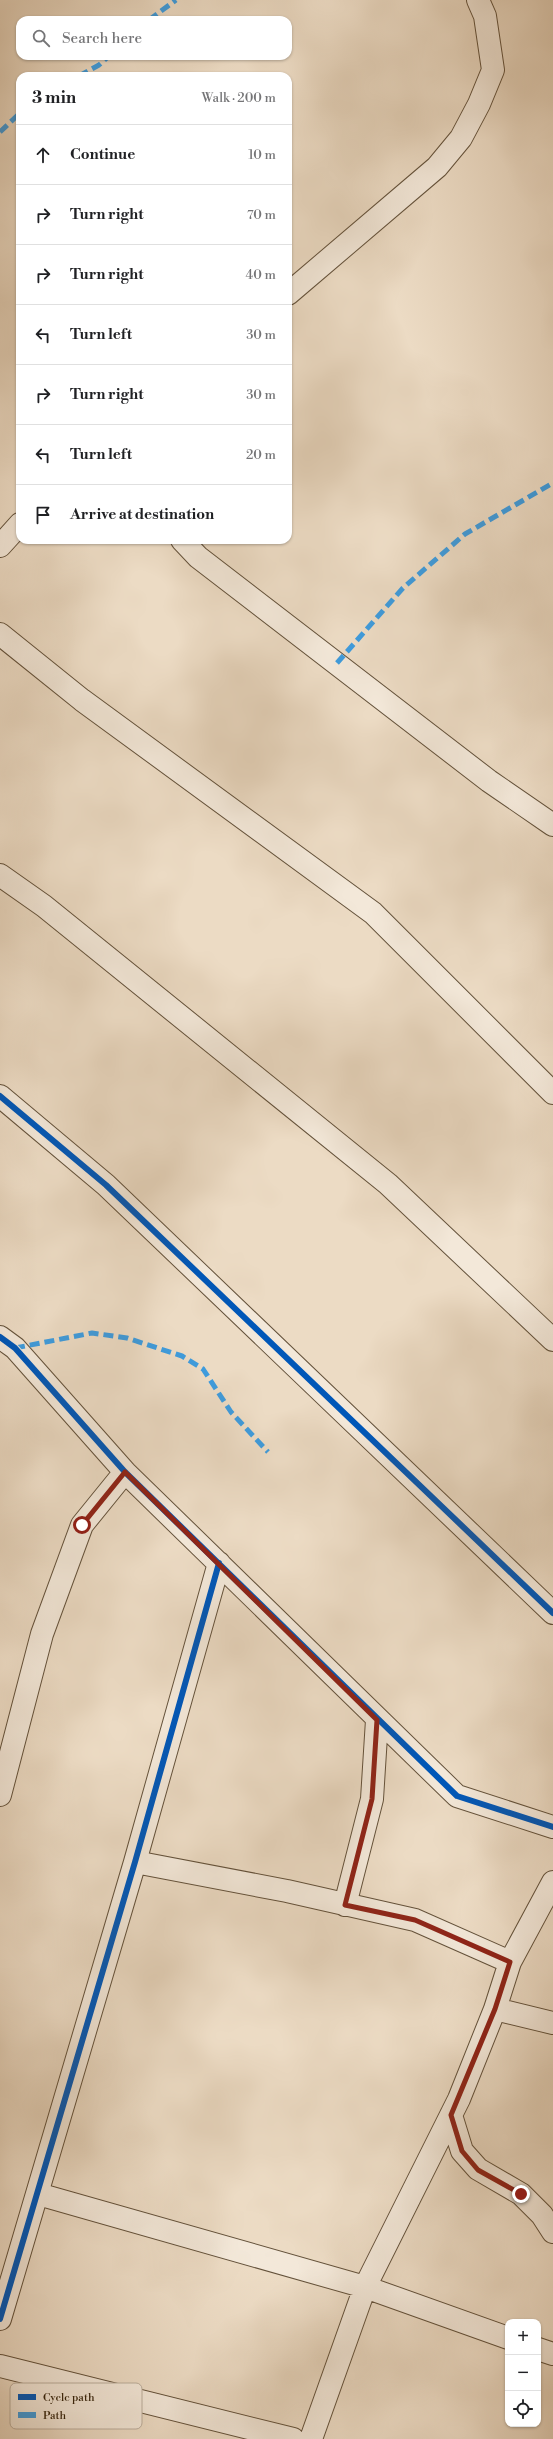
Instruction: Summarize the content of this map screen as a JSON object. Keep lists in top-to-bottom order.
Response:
{
  "legend": ["Cycle path", "Path"],
  "page": {
    "search": "Search here",
    "heading": ["3 min", "Walk · 200 m"],
    "list": [
      ["Continue", "10 m"],
      ["Turn right", "70 m"],
      ["Turn right", "40 m"],
      ["Turn left", "30 m"],
      ["Turn right", "30 m"],
      ["Turn left", "20 m"],
      "Arrive at destination"
    ],
    "map_buttons": ["+", "−"]
  }
}
